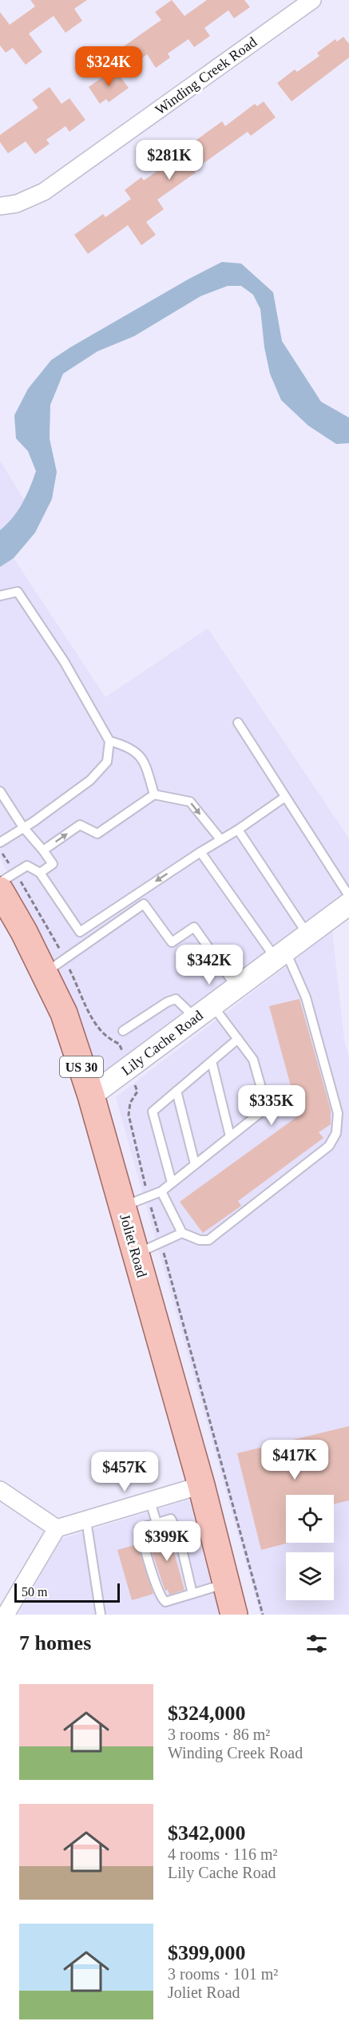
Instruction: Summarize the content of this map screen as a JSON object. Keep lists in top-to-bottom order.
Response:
{
  "streets": {
    "main road": ["US 30", "Joliet Road"],
    "street": ["Winding Creek Road", "Lily Cache Road"]
  },
  "crossings": [
    ["Lily Cache Road", "Joliet Road"]
  ],
  "scale_bar": "50 m",
  "page": {
    "price": [
      "$324K",
      "$281K",
      "$342K",
      "$335K",
      "$417K",
      "$457K",
      "$399K"
    ],
    "scale": "50 m",
    "heading": "7 homes",
    "list": [
      {
        "name": "$324,000",
        "note": "3 rooms · 86 m² · Winding Creek Road"
      },
      {
        "name": "$342,000",
        "note": "4 rooms · 116 m² · Lily Cache Road"
      },
      {
        "name": "$399,000",
        "note": "3 rooms · 101 m² · Joliet Road"
      }
    ]
  }
}
